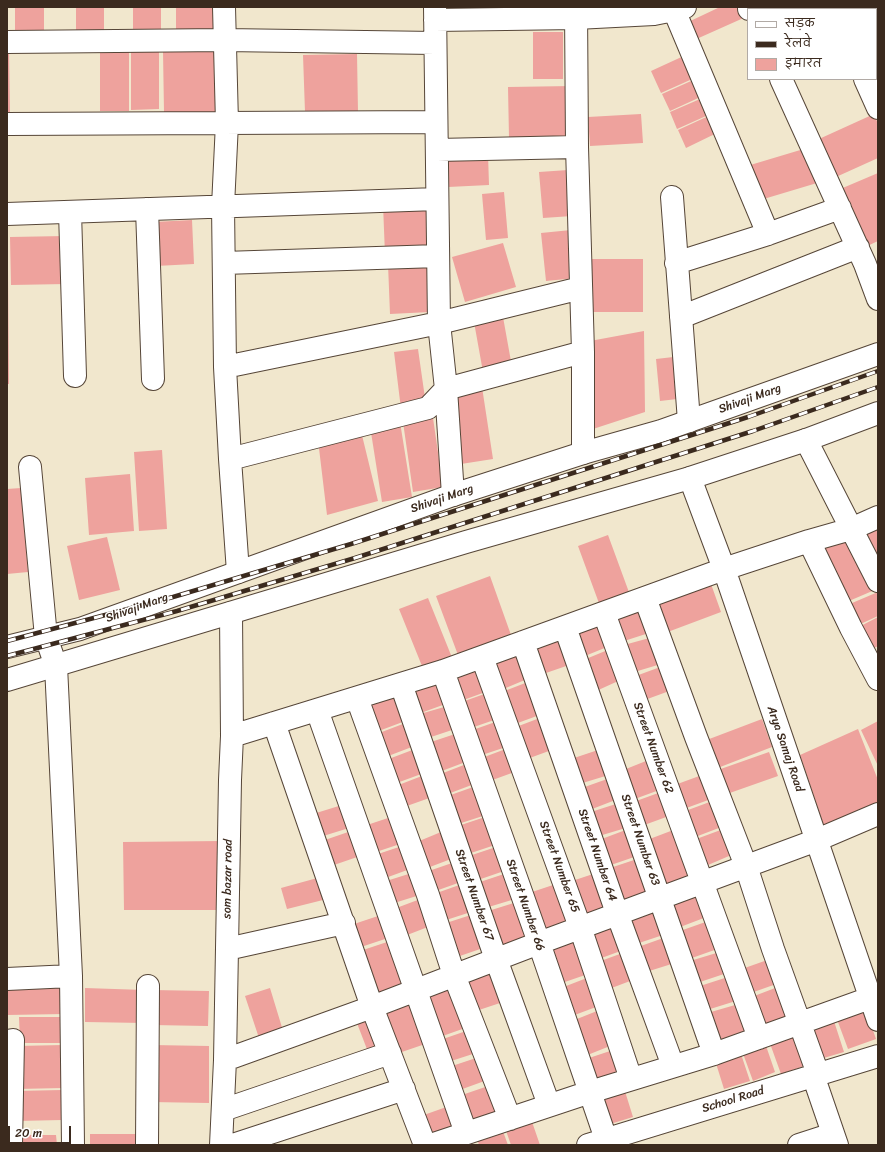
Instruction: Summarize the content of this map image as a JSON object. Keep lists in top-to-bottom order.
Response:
{
  "streets": {
    "street": [
      "Shivaji Marg",
      "Street Number 62",
      "Arya Samaj Road",
      "Street Number 63",
      "Street Number 64",
      "Street Number 65",
      "som bazar road",
      "Street Number 67",
      "Street Number 66",
      "School Road"
    ]
  },
  "crossings": [
    ["Street Number 66", "School Road"]
  ],
  "legend": ["सड़क", "रेलवे", "इमारत"],
  "scale_bar": "20 m"
}
